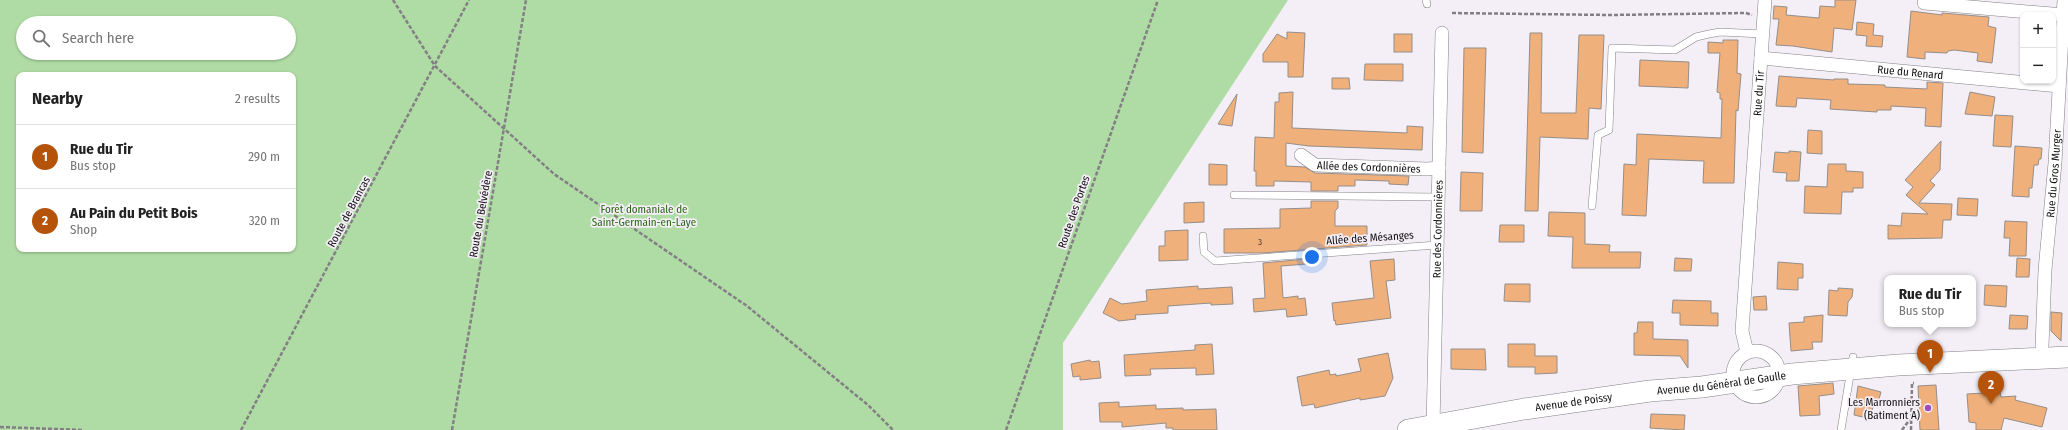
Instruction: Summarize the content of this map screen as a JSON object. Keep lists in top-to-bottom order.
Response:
{
  "streets": {
    "main road": ["Avenue du Général de Gaulle", "Avenue de Poissy"],
    "street": [
      "Rue du Renard",
      "Rue du Tir",
      "Allée des Cordonnières",
      "Rue du Gros Murger",
      "Rue des Cordonnières"
    ],
    "lane": ["Allée des Mésanges"],
    "path": ["Route de Brancas", "Route des Portes", "Route du Belvédère"]
  },
  "crossings": [
    ["Rue du Renard", "Rue du Tir"],
    ["Rue du Renard", "Rue du Gros Murger"],
    ["Allée des Cordonnières", "Rue des Cordonnières"],
    ["Rue du Gros Murger", "Avenue du Général de Gaulle"],
    ["Rue des Cordonnières", "Allée des Mésanges"],
    ["Rue des Cordonnières", "Avenue de Poissy"],
    ["Avenue du Général de Gaulle", "Avenue de Poissy"]
  ],
  "parks": ["Forêt domaniale de Saint-Germain-en-Laye"],
  "places": ["Les Marronniers (Batiment A)"],
  "house_numbers": ["3"],
  "page": {
    "map_buttons": ["+", "−"],
    "search": "Search here",
    "heading": ["Nearby", "2 results"],
    "list": [
      {
        "mark": "1",
        "name": "Rue du Tir",
        "note": "Bus stop",
        "value": "290 m"
      },
      {
        "mark": "2",
        "name": "Au Pain du Petit Bois",
        "note": "Shop",
        "value": "320 m"
      }
    ],
    "popup": ["Rue du Tir", "Bus stop"],
    "pins": ["1", "2"]
  }
}
